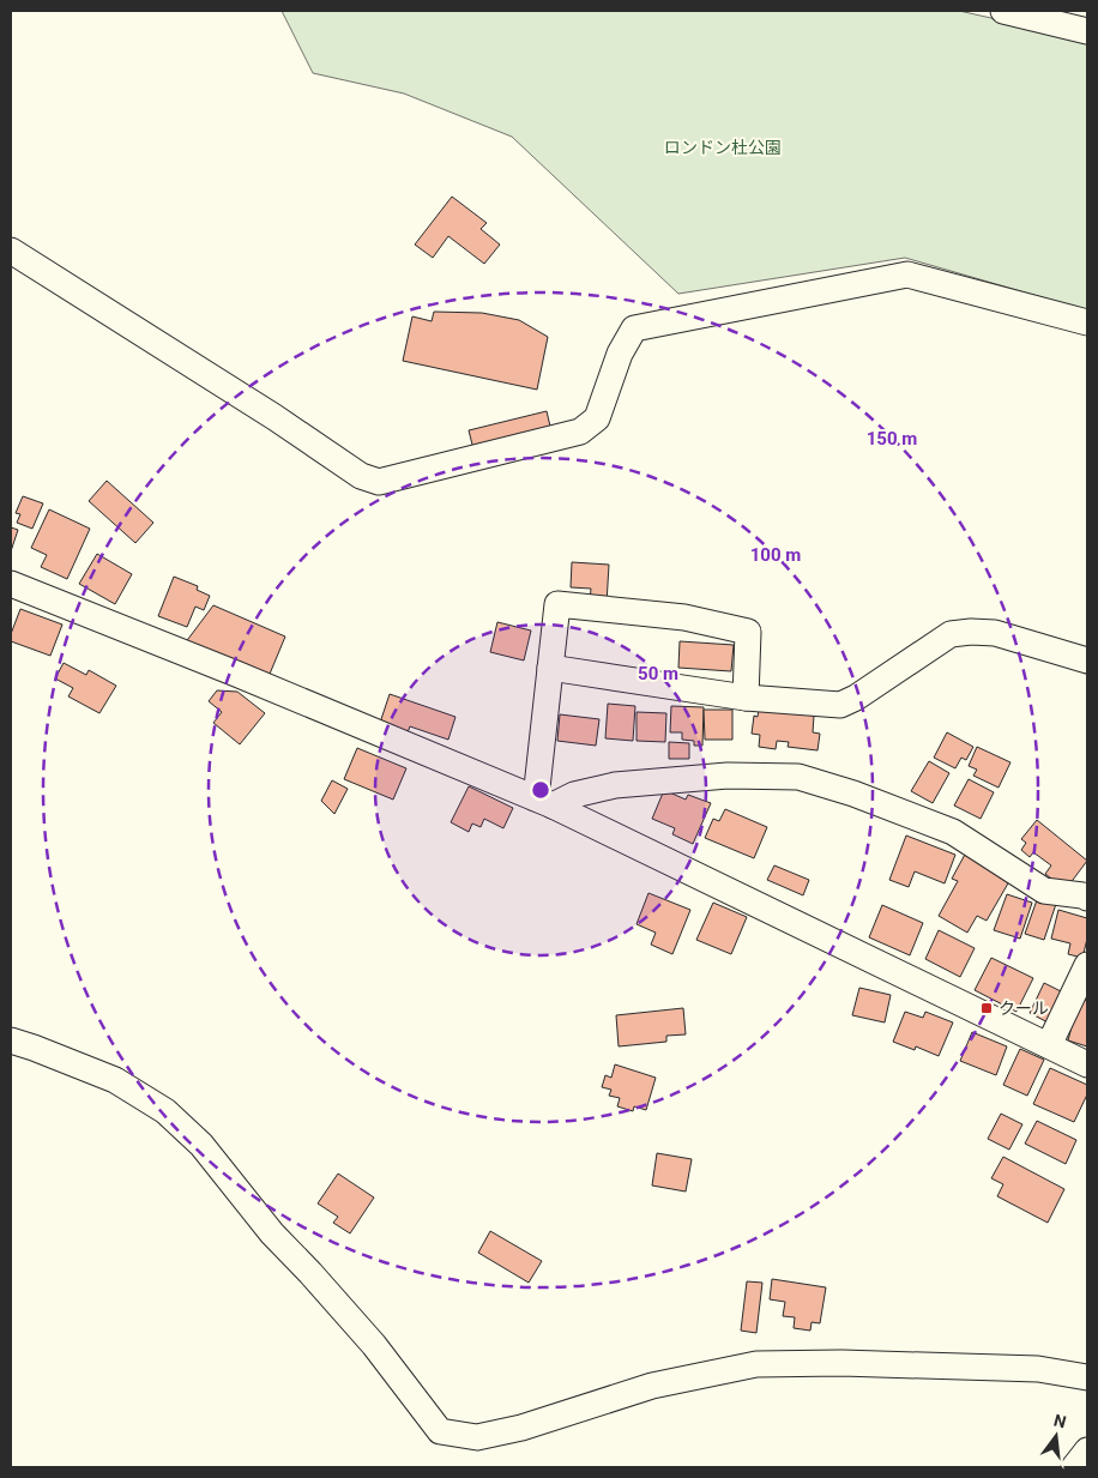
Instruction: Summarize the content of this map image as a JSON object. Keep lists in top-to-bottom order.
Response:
{
  "parks": ["ロンドン杜公園"],
  "places": {
    "transit": ["クール"]
  },
  "north": "top",
  "rings": ["150 m", "100 m", "50 m"]
}
